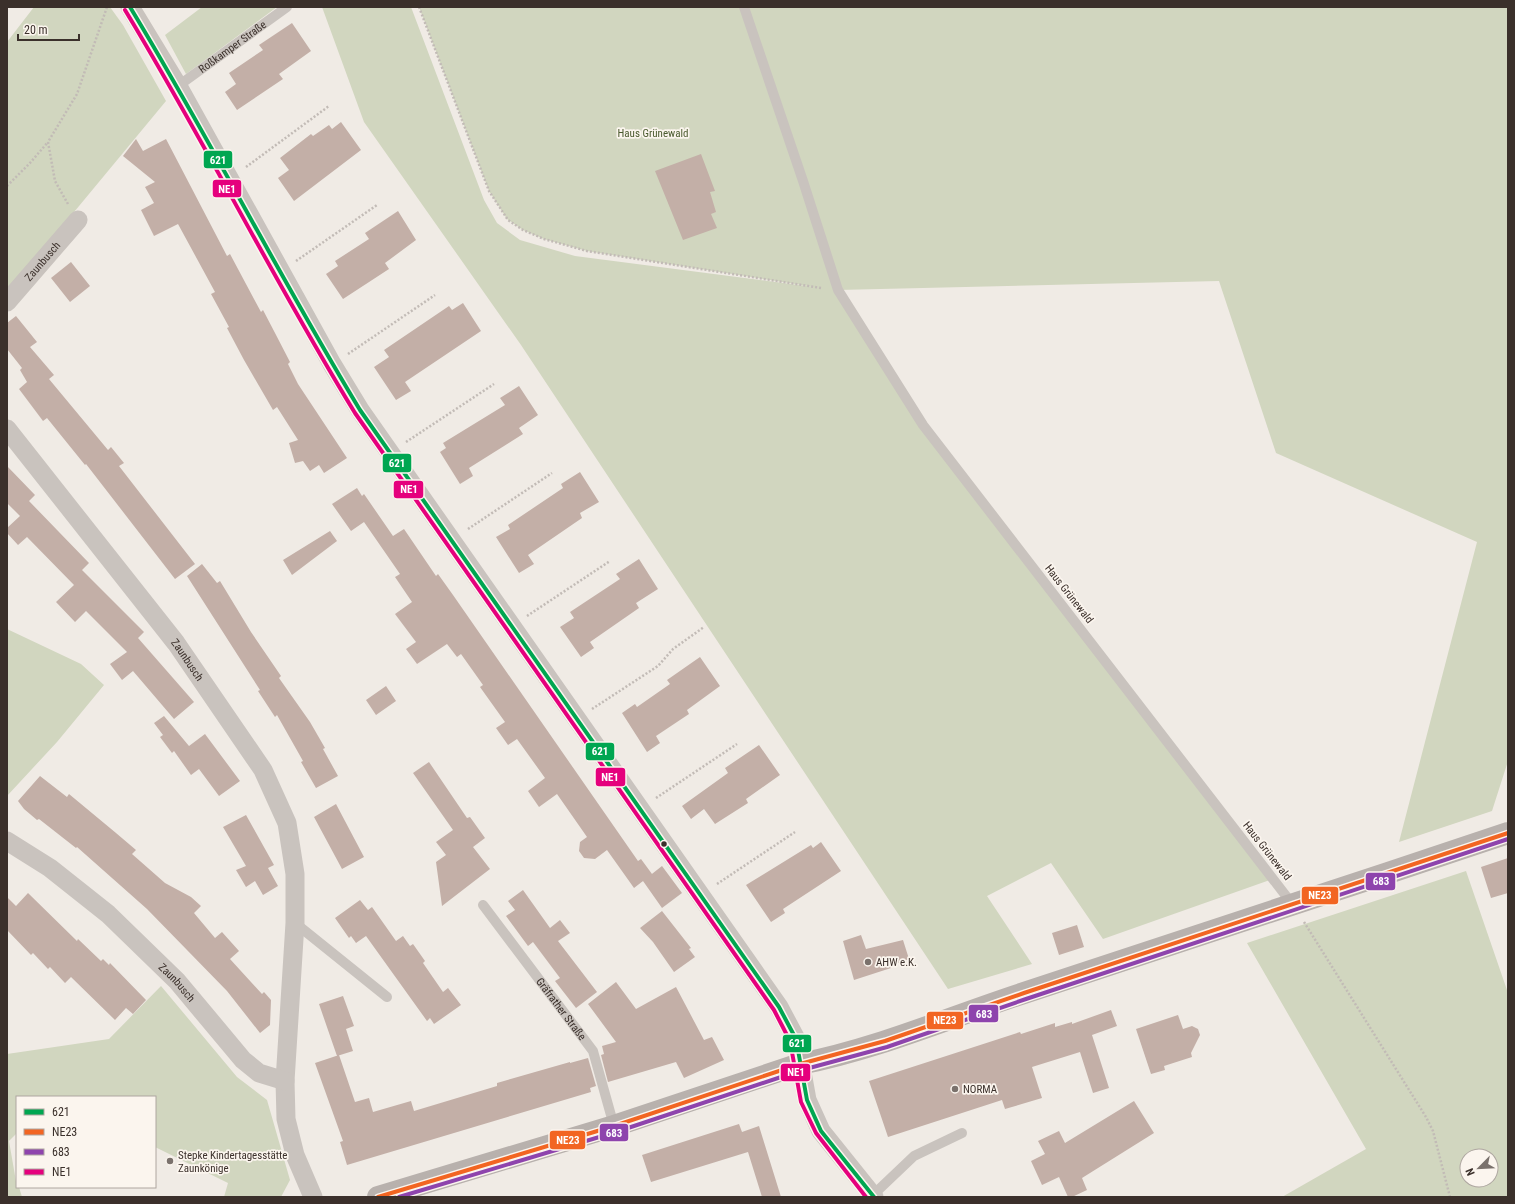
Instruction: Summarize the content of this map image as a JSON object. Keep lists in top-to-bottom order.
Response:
{
  "streets": {
    "street": ["Zaunbusch"],
    "lane": ["Roßkamper Straße", "Haus Grünewald", "Gräfrather Straße"]
  },
  "parks": ["Haus Grünewald"],
  "places": ["AHW e.K.", "NORMA", "Stepke Kindertagesstätte Zaunkönige"],
  "lines": [
    "transit line 621",
    "transit line NE1",
    "transit line NE23",
    "transit line 683"
  ],
  "legend": [
    "621",
    "NE23",
    "683",
    "NE1"
  ],
  "scale_bar": "20 m",
  "north": "bottom left"
}
